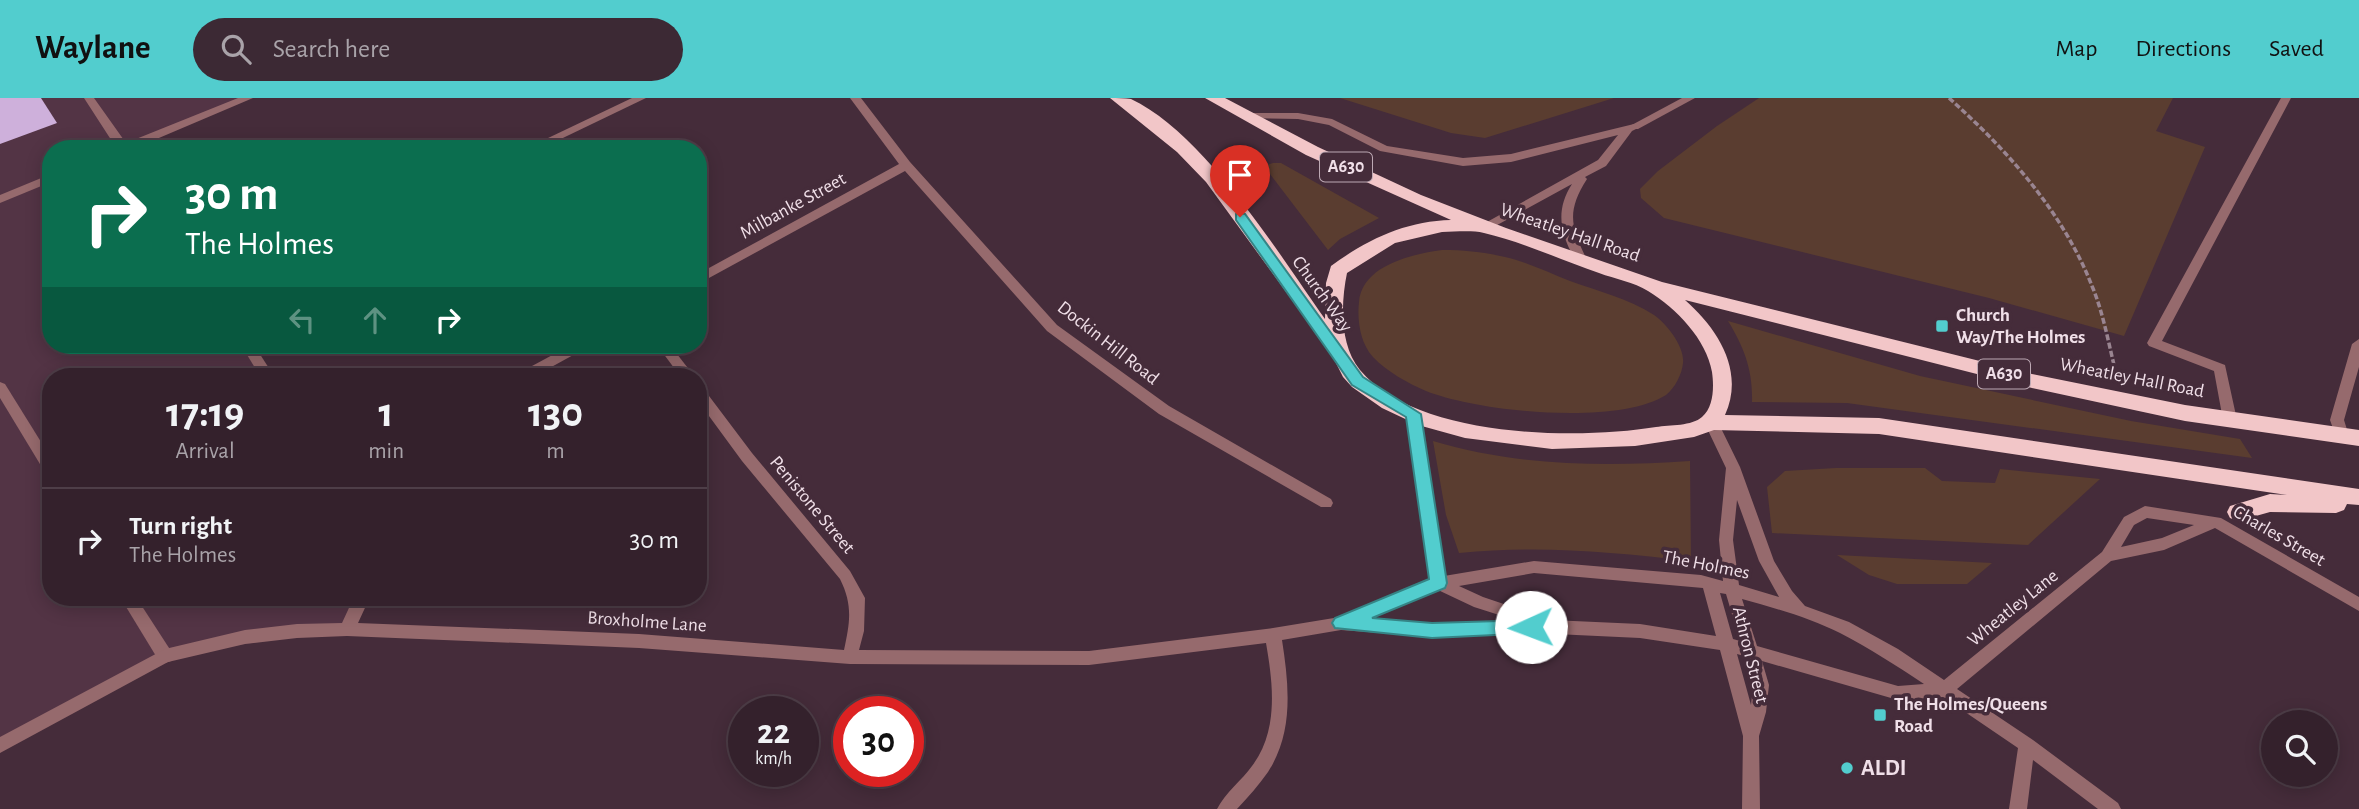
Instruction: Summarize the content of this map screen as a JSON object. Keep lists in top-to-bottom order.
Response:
{
  "streets": {
    "highway": ["A630", "Wheatley Hall Road", "Church Way"],
    "street": [
      "Milbanke Street",
      "Dockin Hill Road",
      "Penistone Street",
      "Charles Street",
      "The Holmes",
      "Wheatley Lane",
      "Broxholme Lane",
      "Athron Street"
    ]
  },
  "crossings": [
    ["A630", "Wheatley Hall Road"],
    ["Milbanke Street", "Dockin Hill Road"],
    ["Wheatley Hall Road", "Church Way"],
    ["Penistone Street", "Broxholme Lane"],
    ["Charles Street", "Wheatley Lane"],
    ["The Holmes", "Wheatley Lane"],
    ["The Holmes", "Broxholme Lane"],
    ["The Holmes", "Athron Street"]
  ],
  "places": {
    "transit": ["Church Way/The Holmes", "The Holmes/Queens Road"],
    "other": ["ALDI"]
  },
  "page": {
    "header": "Waylane",
    "search": "Search here",
    "nav": ["Map", "Directions", "Saved"],
    "turn": ["30 m", "The Holmes"],
    "eta": [
      "17:19",
      "Arrival",
      "1",
      "min",
      "130",
      "m"
    ],
    "list": [
      {
        "name": "Turn right",
        "note": "The Holmes",
        "value": "30 m"
      }
    ],
    "speed": "22 km/h",
    "limit": "30"
  }
}
